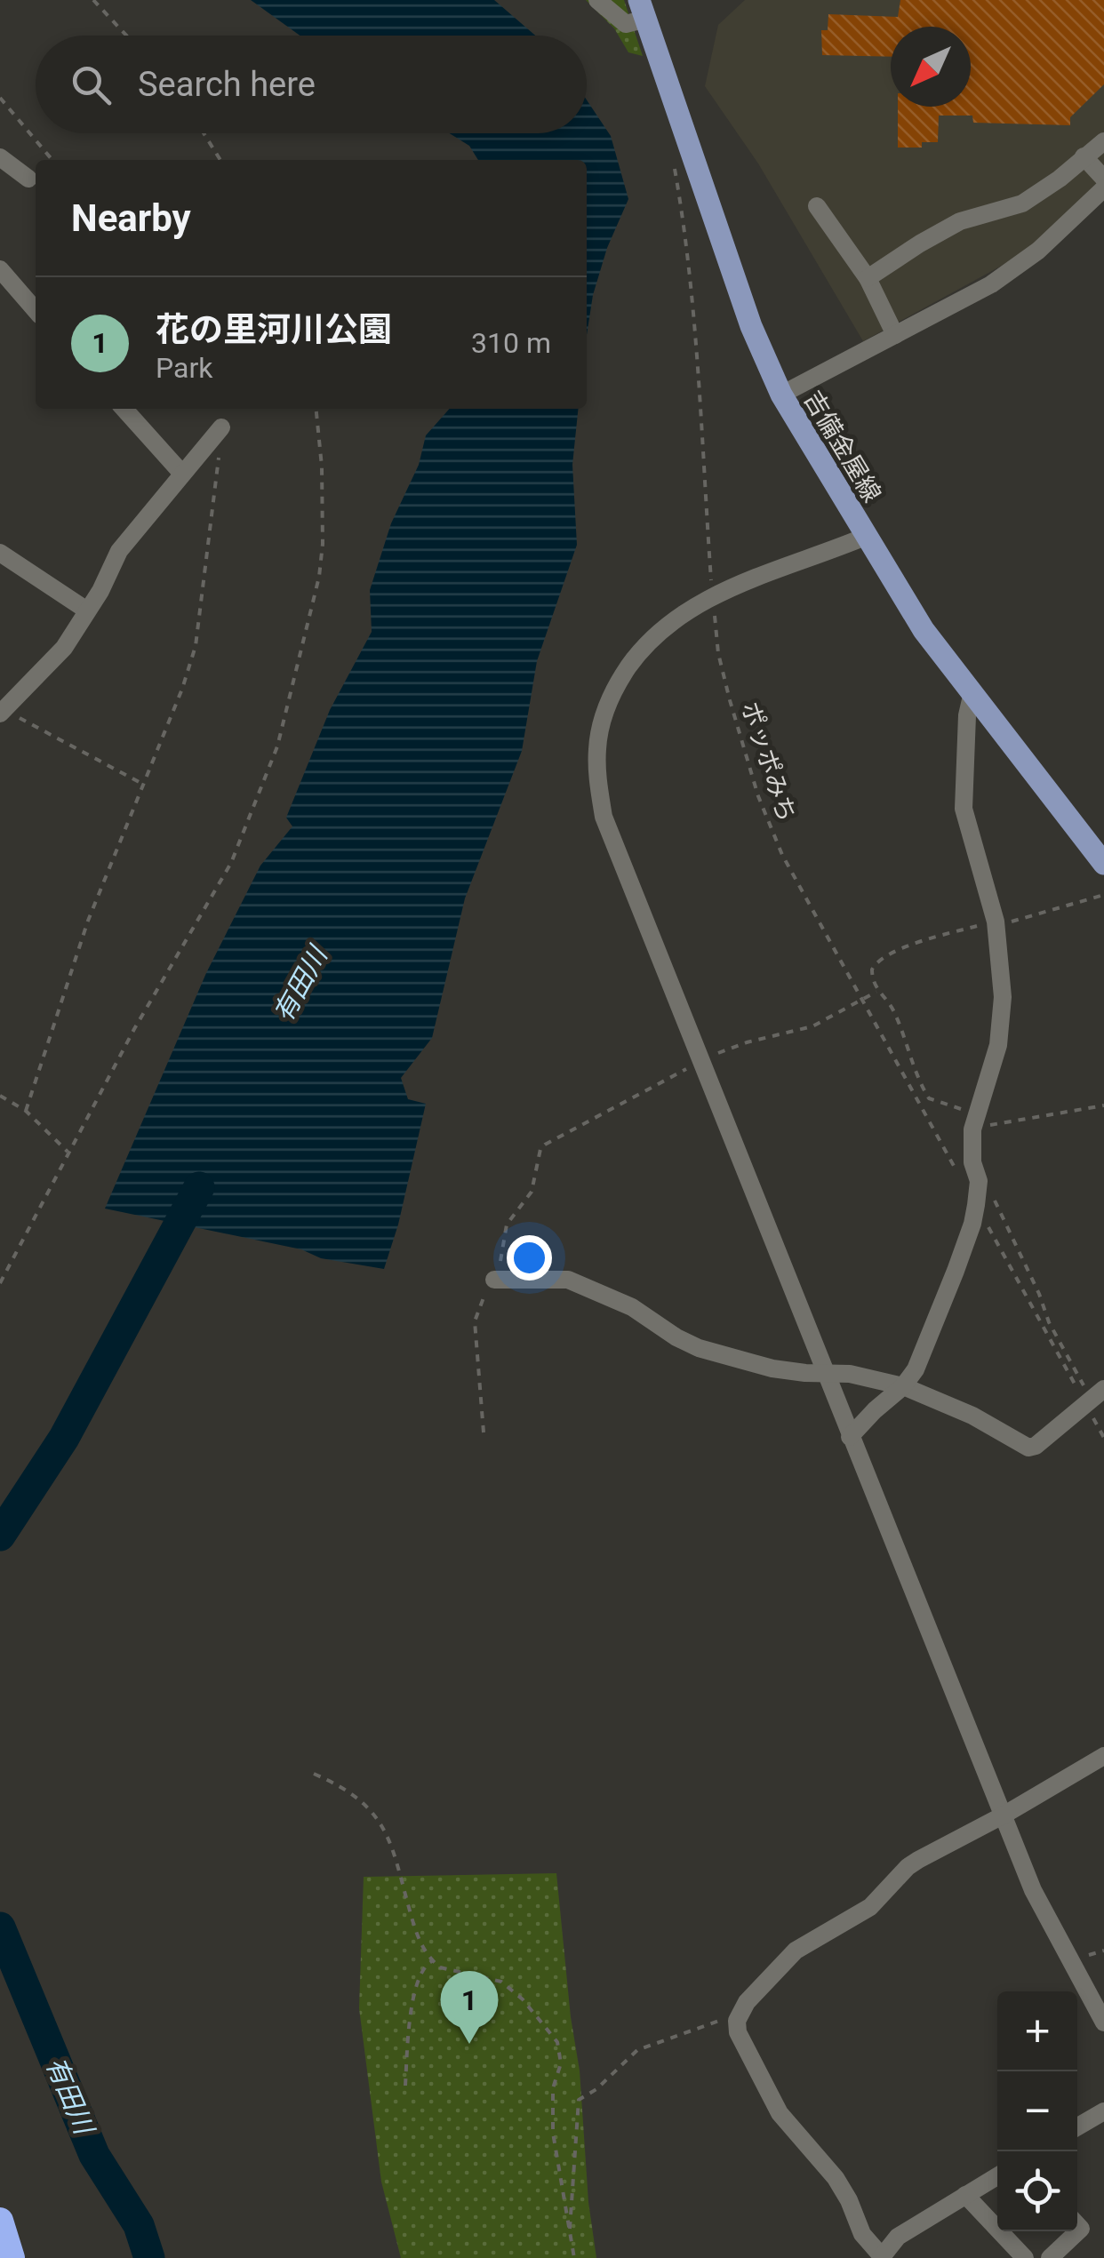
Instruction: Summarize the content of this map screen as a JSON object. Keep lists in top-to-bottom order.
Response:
{
  "streets": {
    "main road": ["吉備金屋線"],
    "path": ["ポッポみち"]
  },
  "water": ["有田川"],
  "north": "bottom left",
  "page": {
    "search": "Search here",
    "heading": "Nearby",
    "list": [
      {
        "mark": "1",
        "name": "花の里河川公園",
        "note": "Park",
        "value": "310 m"
      }
    ],
    "pins": "1",
    "map_buttons": ["+", "−"]
  }
}
